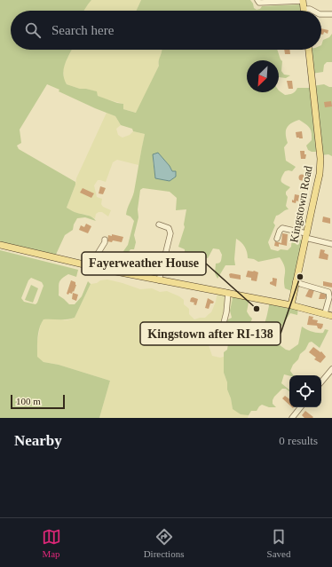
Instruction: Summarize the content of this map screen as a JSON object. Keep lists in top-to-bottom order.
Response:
{
  "streets": {
    "main road": ["Kingstown Road"]
  },
  "places": ["Kingstown after RI-138", "Fayerweather House"],
  "scale_bar": "100 m",
  "north": "bottom left",
  "page": {
    "search": "Search here",
    "scale": "100 m",
    "heading": ["Nearby", "0 results"],
    "nav": ["Map", "Directions", "Saved"]
  }
}
